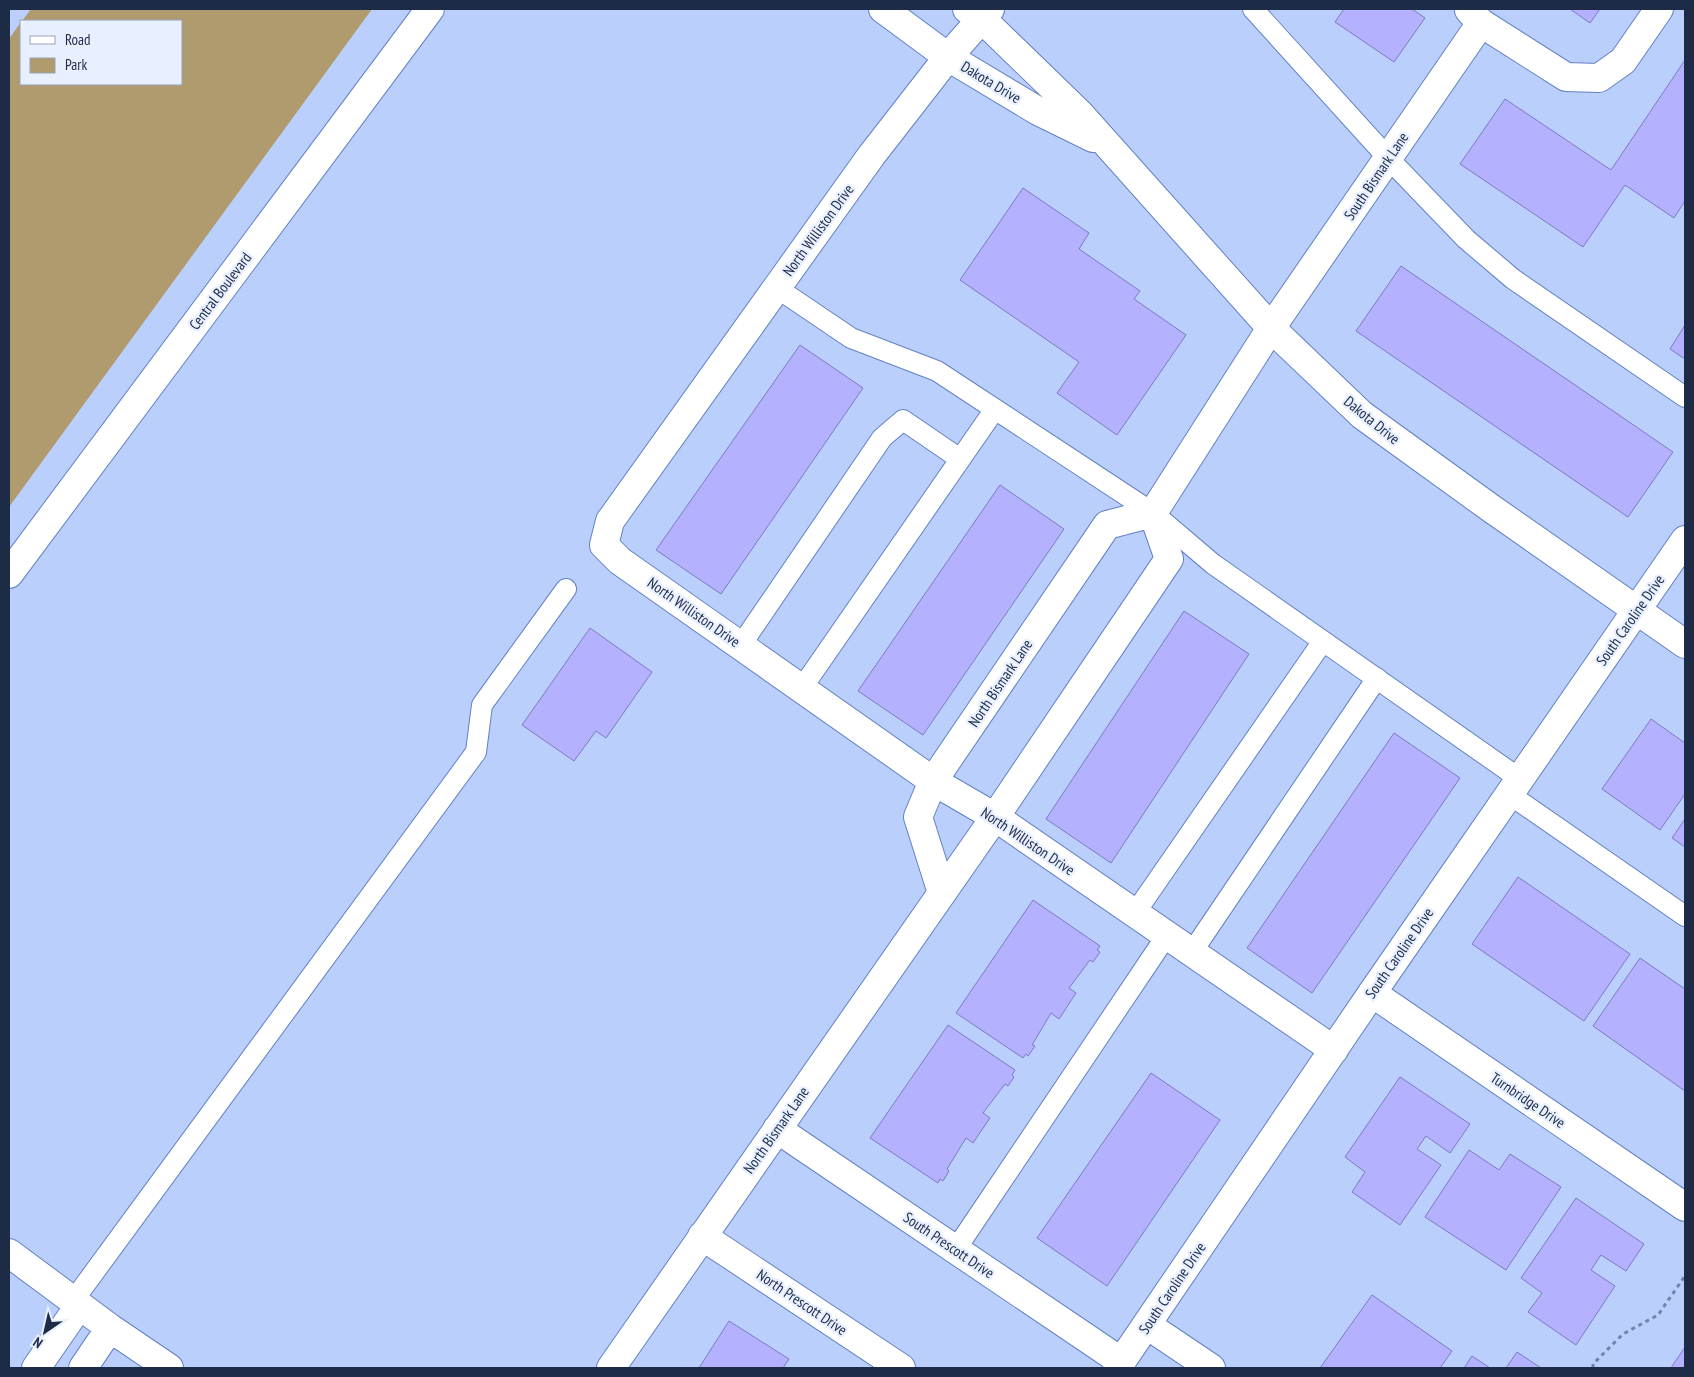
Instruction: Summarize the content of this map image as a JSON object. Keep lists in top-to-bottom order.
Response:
{
  "streets": {
    "street": [
      "Dakota Drive",
      "South Bismark Lane",
      "North Williston Drive",
      "Central Boulevard",
      "South Caroline Drive",
      "North Bismark Lane",
      "Turnbridge Drive",
      "South Prescott Drive",
      "North Prescott Drive"
    ]
  },
  "crossings": [
    ["Dakota Drive", "South Bismark Lane"],
    ["Dakota Drive", "North Williston Drive"],
    ["Dakota Drive", "South Caroline Drive"],
    ["North Williston Drive", "South Caroline Drive"],
    ["North Williston Drive", "North Bismark Lane"],
    ["South Caroline Drive", "Turnbridge Drive"],
    ["South Caroline Drive", "South Prescott Drive"],
    ["North Bismark Lane", "South Prescott Drive"],
    ["North Bismark Lane", "North Prescott Drive"]
  ],
  "legend": ["Road", "Park"],
  "north": "bottom left"
}
